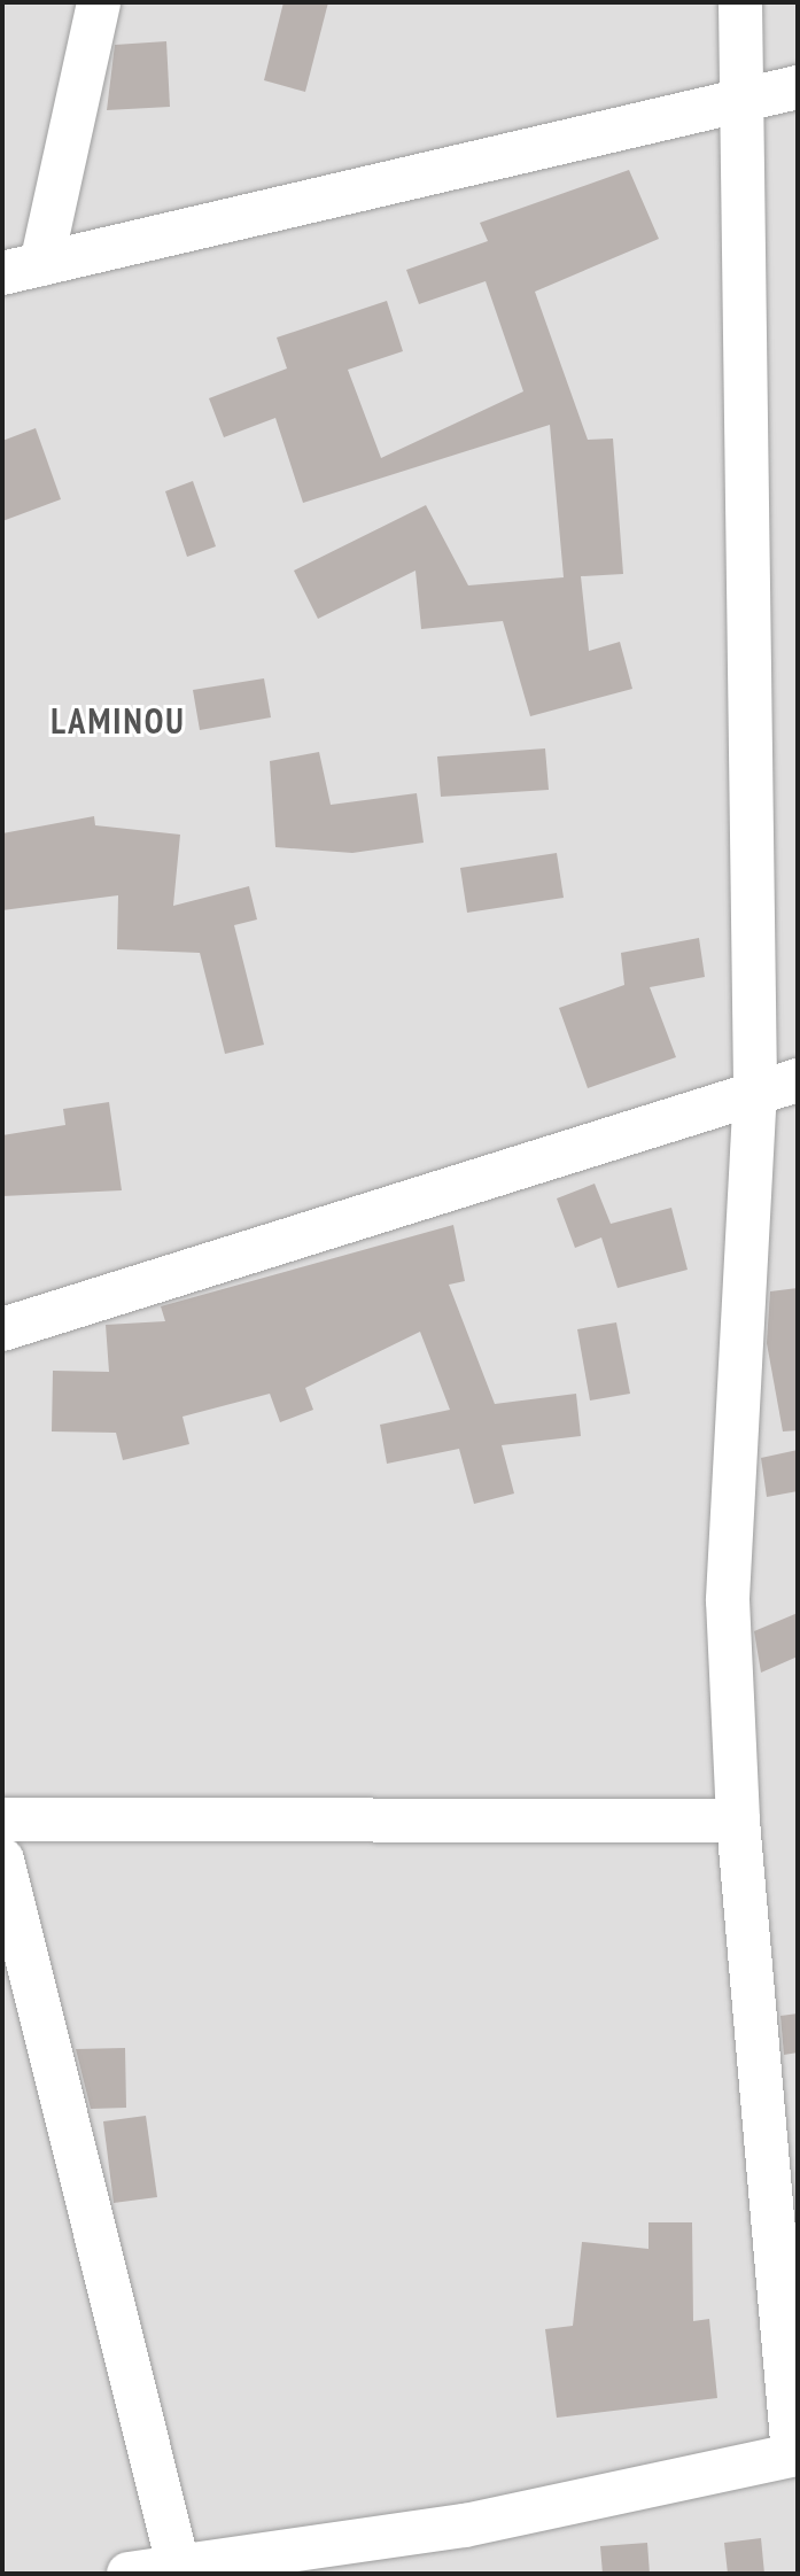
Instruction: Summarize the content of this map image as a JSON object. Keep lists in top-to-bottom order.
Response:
{
  "districts": ["LAMINOU"]
}
